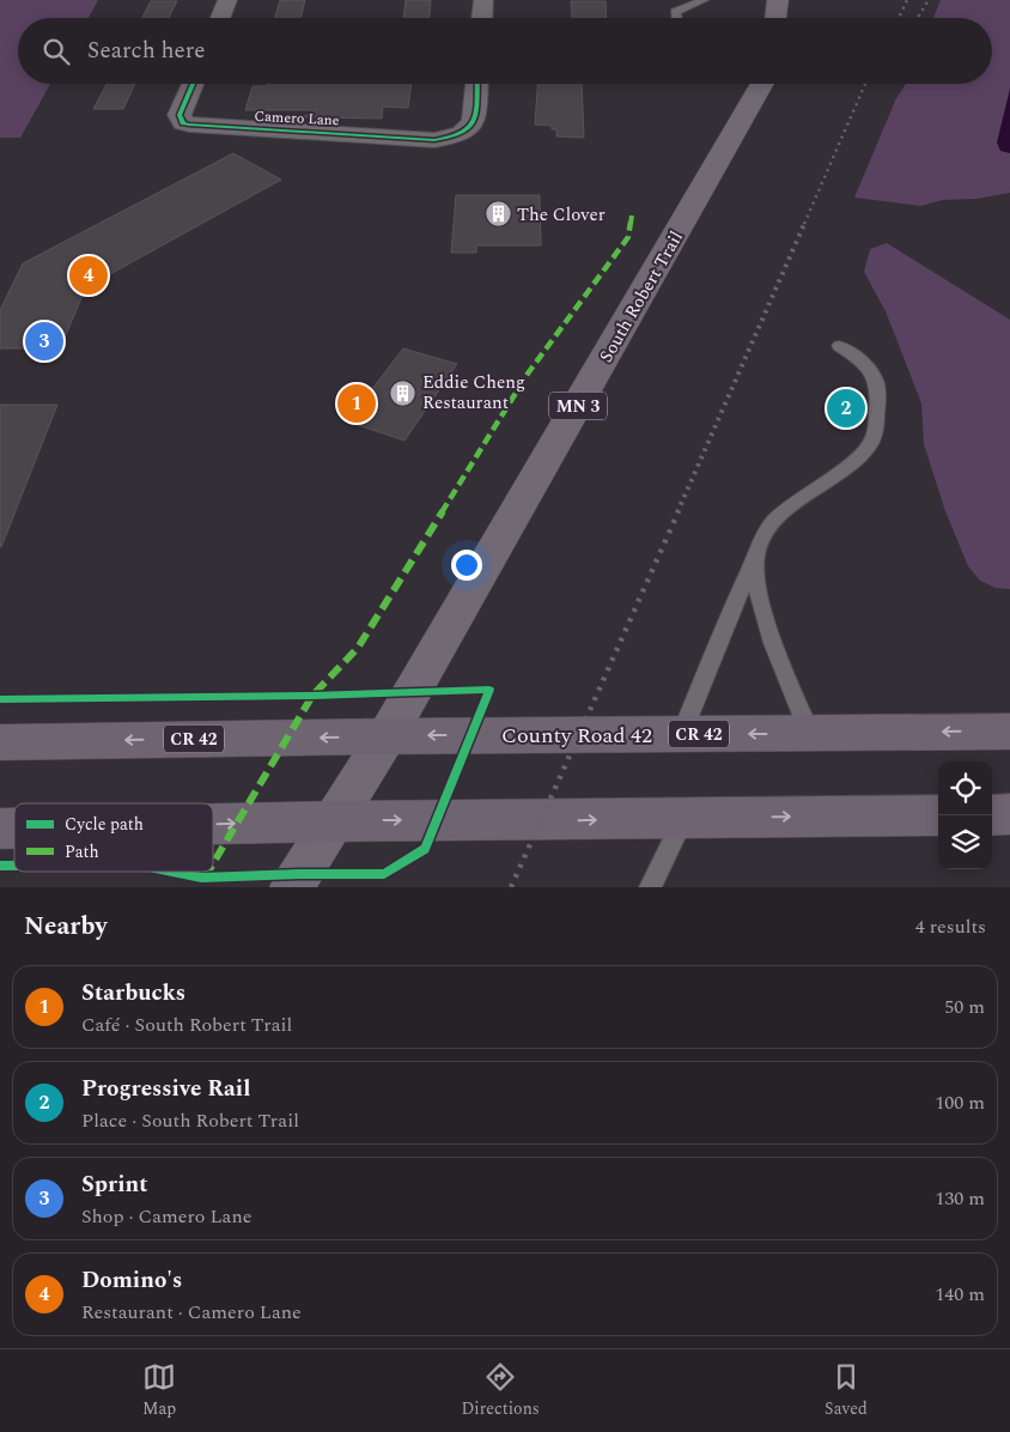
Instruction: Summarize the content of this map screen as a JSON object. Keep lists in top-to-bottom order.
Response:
{
  "streets": {
    "highway": ["CR 42", "County Road 42"],
    "main road": ["South Robert Trail", "MN 3"],
    "street": ["Camero Lane"]
  },
  "crossings": [
    ["South Robert Trail", "MN 3"],
    ["South Robert Trail", "County Road 42"],
    ["MN 3", "County Road 42"]
  ],
  "places": {
    "building": ["The Clover", "Eddie Cheng Restaurant"]
  },
  "legend": ["Cycle path", "Path"],
  "page": {
    "search": "Search here",
    "pins": [
      "4",
      "3",
      "1",
      "2"
    ],
    "heading": ["Nearby", "4 results"],
    "list": [
      {
        "mark": "1",
        "name": "Starbucks",
        "note": "Café · South Robert Trail",
        "value": "50 m"
      },
      {
        "mark": "2",
        "name": "Progressive Rail",
        "note": "Place · South Robert Trail",
        "value": "100 m"
      },
      {
        "mark": "3",
        "name": "Sprint",
        "note": "Shop · Camero Lane",
        "value": "130 m"
      },
      {
        "mark": "4",
        "name": "Domino's",
        "note": "Restaurant · Camero Lane",
        "value": "140 m"
      }
    ],
    "nav": ["Map", "Directions", "Saved"]
  }
}
